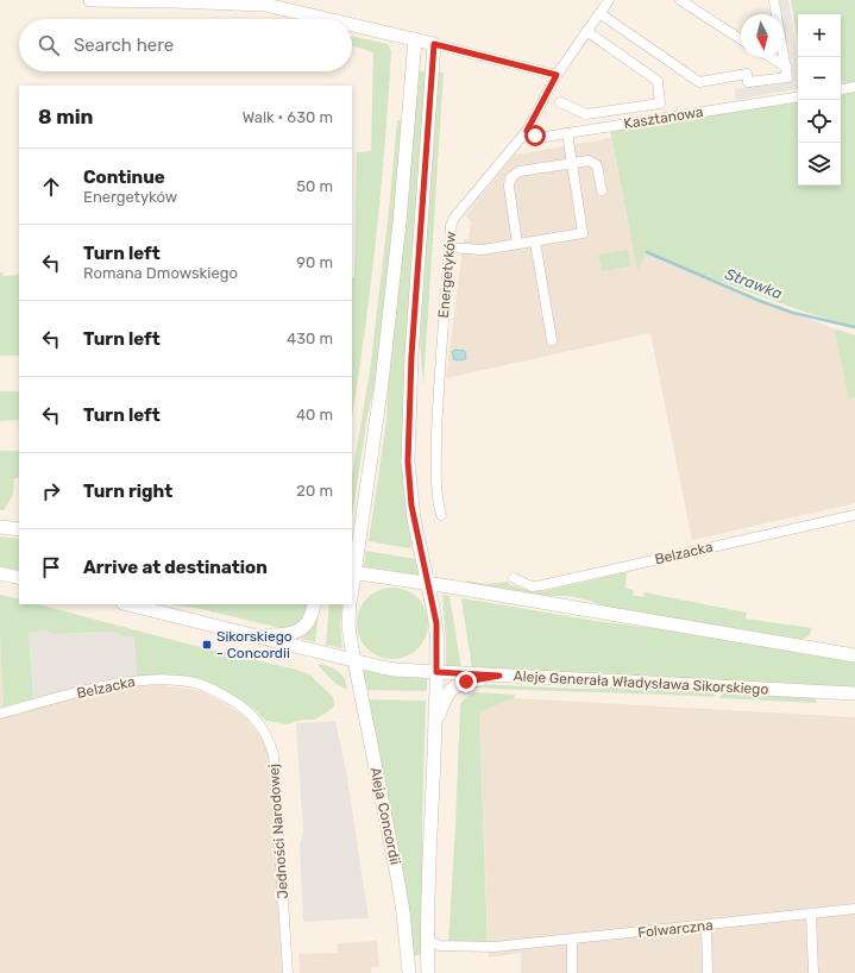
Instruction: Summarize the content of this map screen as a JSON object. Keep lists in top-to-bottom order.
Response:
{
  "streets": {
    "street": [
      "Kasztanowa",
      "Energetyków",
      "Belzacka",
      "Aleje Generała Władysława Sikorskiego",
      "Aleja Concordii",
      "Jedności Narodowej",
      "Folwarczna"
    ]
  },
  "crossings": [
    ["Kasztanowa", "Energetyków"],
    ["Belzacka", "Jedności Narodowej"],
    ["Aleje Generała Władysława Sikorskiego", "Aleja Concordii"]
  ],
  "water": ["Strawka"],
  "places": {
    "transit": ["Sikorskiego - Concordii"]
  },
  "north": "bottom",
  "page": {
    "map_buttons": ["+", "−"],
    "search": "Search here",
    "heading": ["8 min", "Walk · 630 m"],
    "list": [
      ["Continue", "Energetyków", "50 m"],
      ["Turn left", "Romana Dmowskiego", "90 m"],
      ["Turn left", "430 m"],
      ["Turn left", "40 m"],
      ["Turn right", "20 m"],
      "Arrive at destination"
    ]
  }
}
